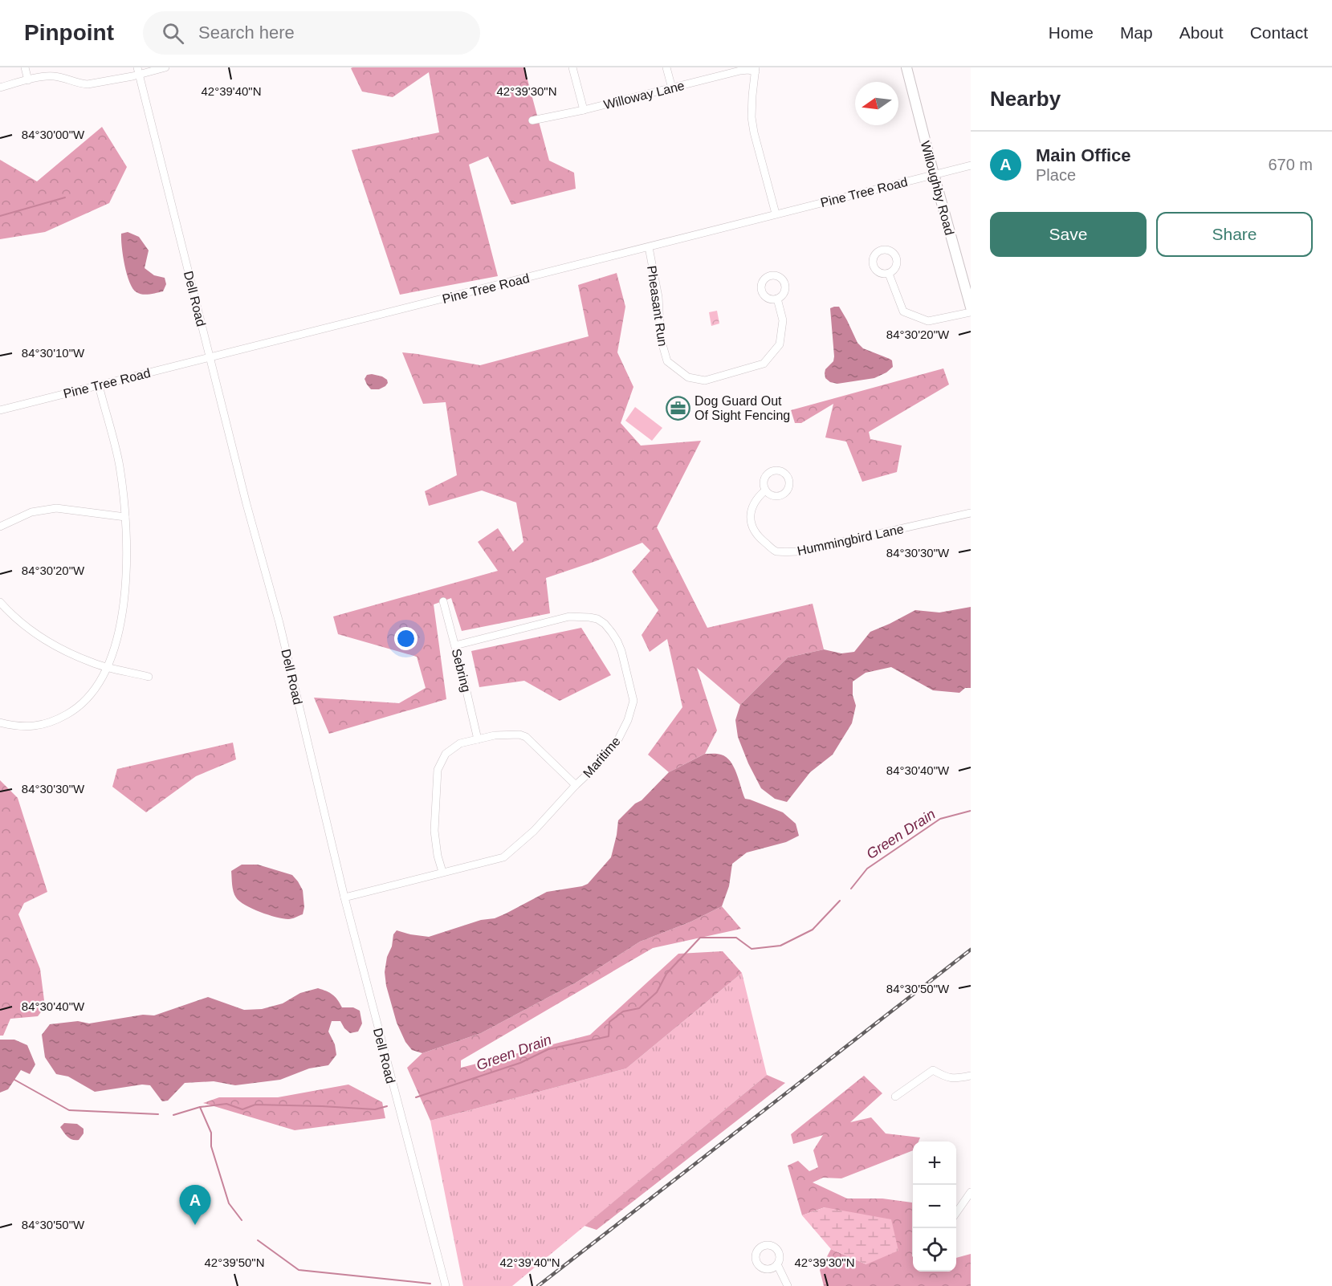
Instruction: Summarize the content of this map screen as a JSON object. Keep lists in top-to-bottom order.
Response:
{
  "streets": {
    "street": [
      "Willoway Lane",
      "Willoughby Road",
      "Pine Tree Road",
      "Dell Road",
      "Pheasant Run",
      "Hummingbird Lane",
      "Sebring",
      "Maritime"
    ]
  },
  "crossings": [
    ["Willoughby Road", "Pine Tree Road"],
    ["Pine Tree Road", "Dell Road"],
    ["Pine Tree Road", "Pheasant Run"],
    ["Dell Road", "Maritime"],
    ["Sebring", "Maritime"]
  ],
  "water": ["Green Drain"],
  "places": {
    "office": ["Dog Guard Out Of Sight Fencing"]
  },
  "north": "left",
  "page": {
    "header": "Pinpoint",
    "search": "Search here",
    "nav": [
      "Home",
      "Map",
      "About",
      "Contact"
    ],
    "heading": "Nearby",
    "list": [
      {
        "mark": "A",
        "name": "Main Office",
        "note": "Place",
        "value": "670 m"
      }
    ],
    "buttons": ["Save", "Share"],
    "map_buttons": ["+", "−"],
    "pins": "A"
  },
  "coordinates": [
    "42°39'40\"N",
    "42°39'30\"N",
    "84°30'00\"W",
    "84°30'20\"W",
    "84°30'10\"W",
    "84°30'30\"W",
    "84°30'40\"W",
    "84°30'50\"W",
    "42°39'50\"N"
  ]
}
